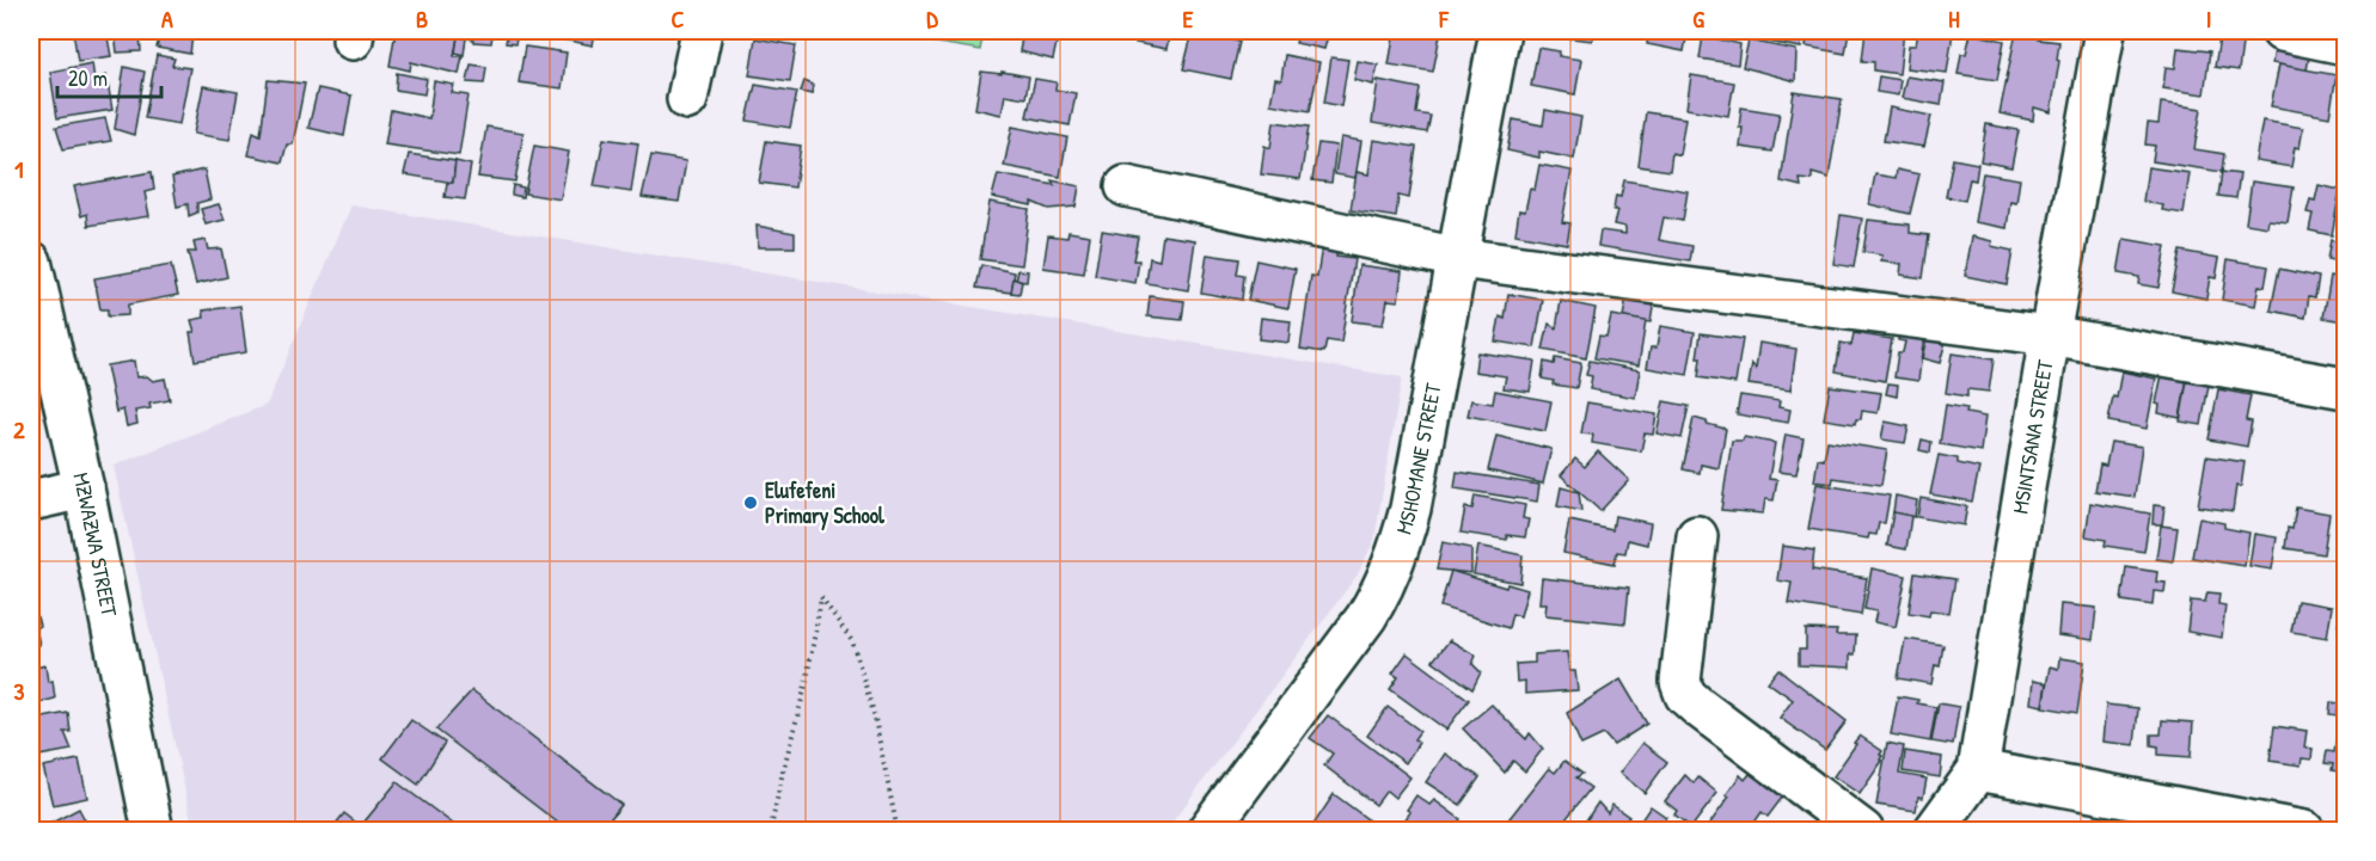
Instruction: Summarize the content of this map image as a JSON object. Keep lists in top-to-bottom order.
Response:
{
  "streets": {
    "street": ["MSINTSANA STREET", "MSHOMANE STREET", "MZWAZWA STREET"]
  },
  "places": ["Elufefeni Primary School"],
  "scale_bar": "20 m",
  "grid": {
    "columns": [
      "A",
      "B",
      "C",
      "D",
      "E",
      "F",
      "G",
      "H",
      "I"
    ],
    "rows": ["1", "2", "3"]
  }
}
